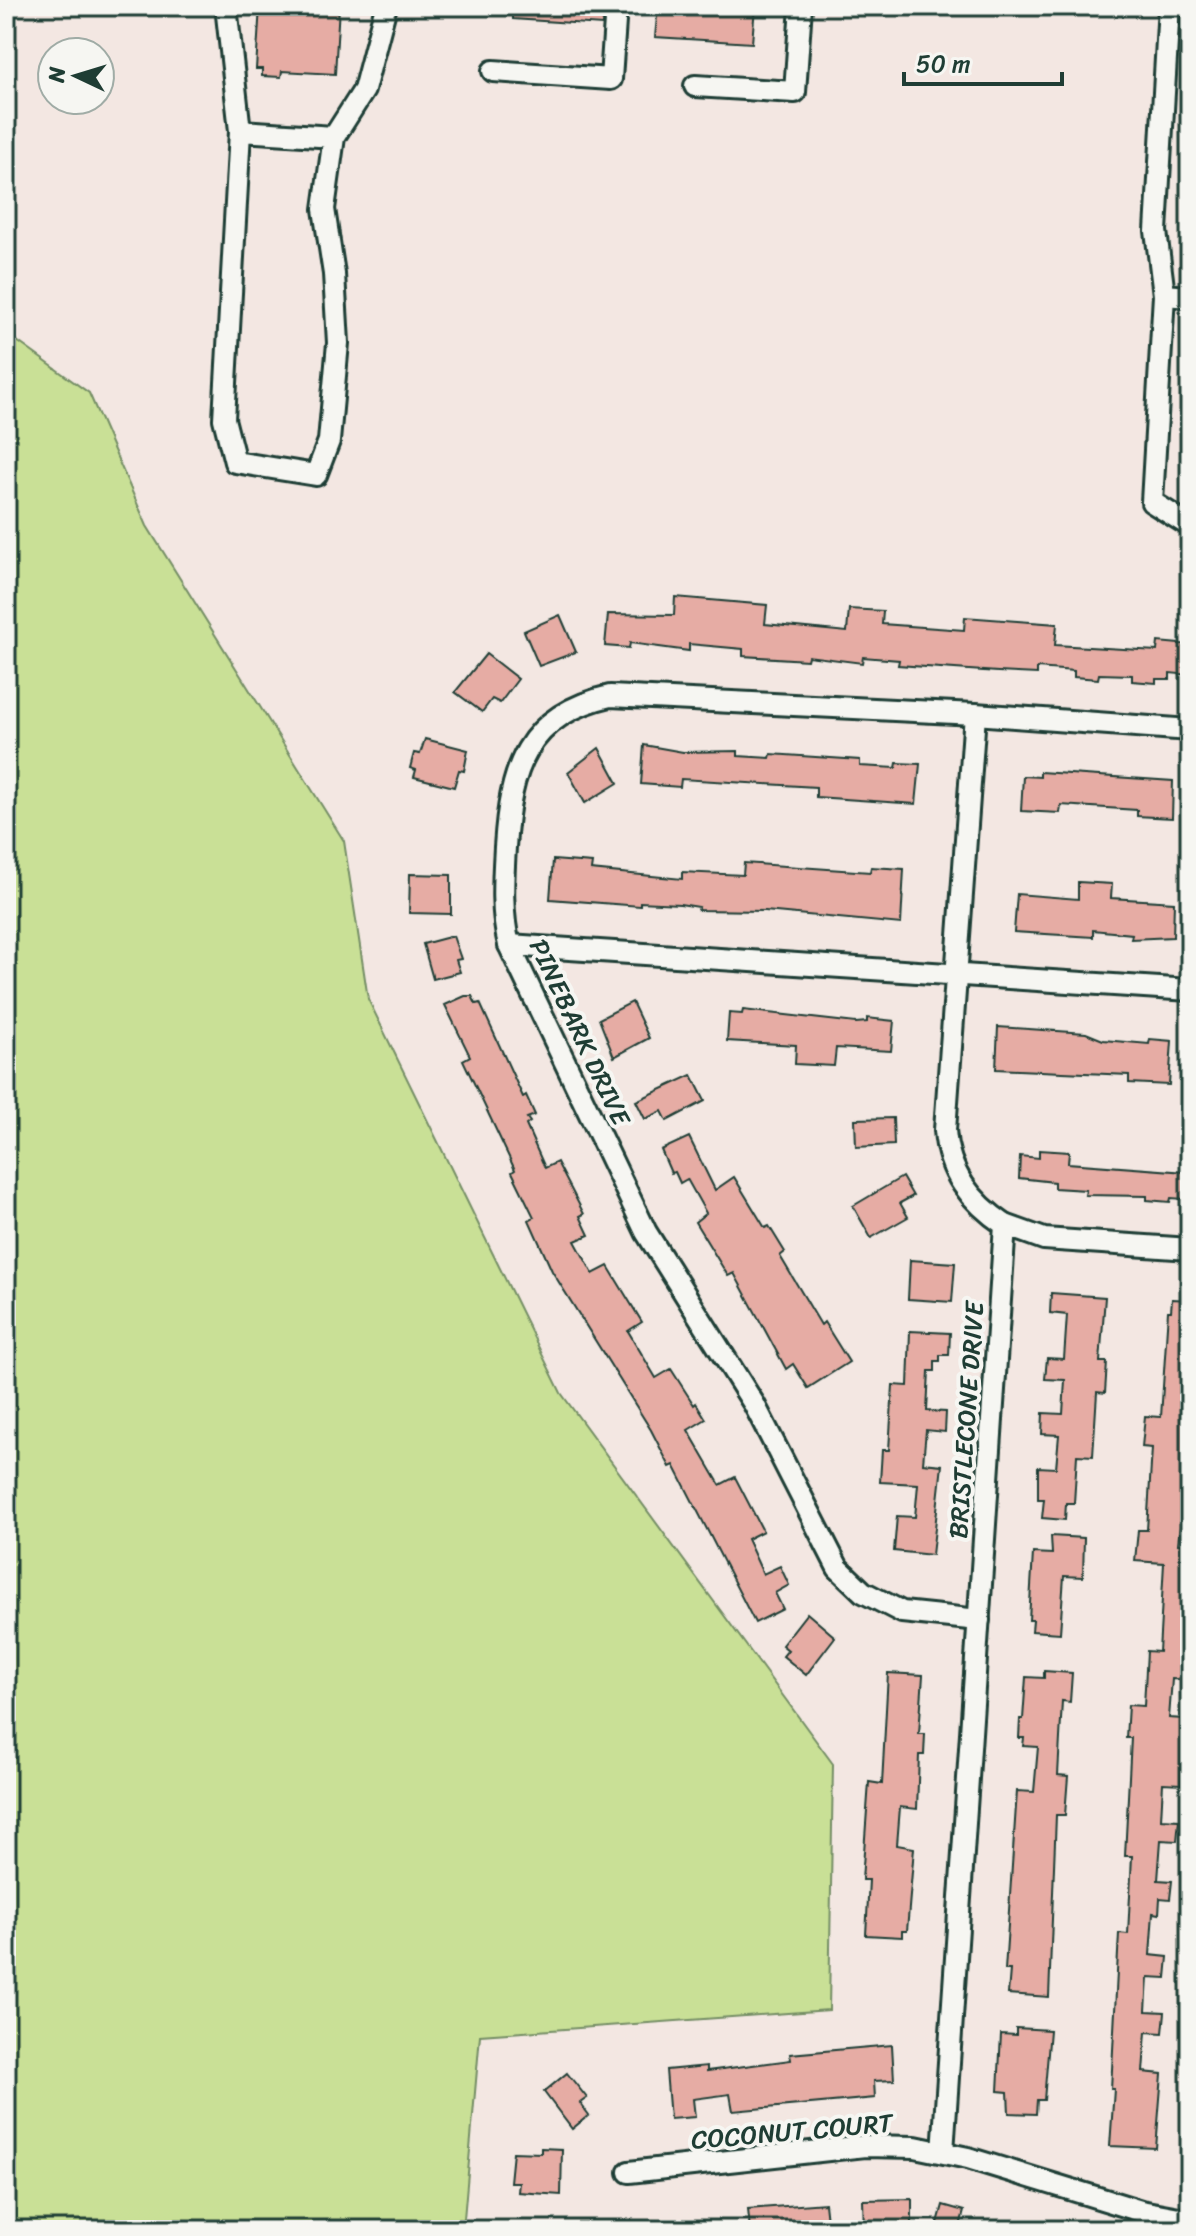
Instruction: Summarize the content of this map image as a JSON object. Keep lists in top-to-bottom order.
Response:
{
  "streets": {
    "street": ["PINEBARK DRIVE", "BRISTLECONE DRIVE", "COCONUT COURT"]
  },
  "crossings": [
    ["PINEBARK DRIVE", "BRISTLECONE DRIVE"],
    ["BRISTLECONE DRIVE", "COCONUT COURT"]
  ],
  "scale_bar": "50 m",
  "north": "left"
}
